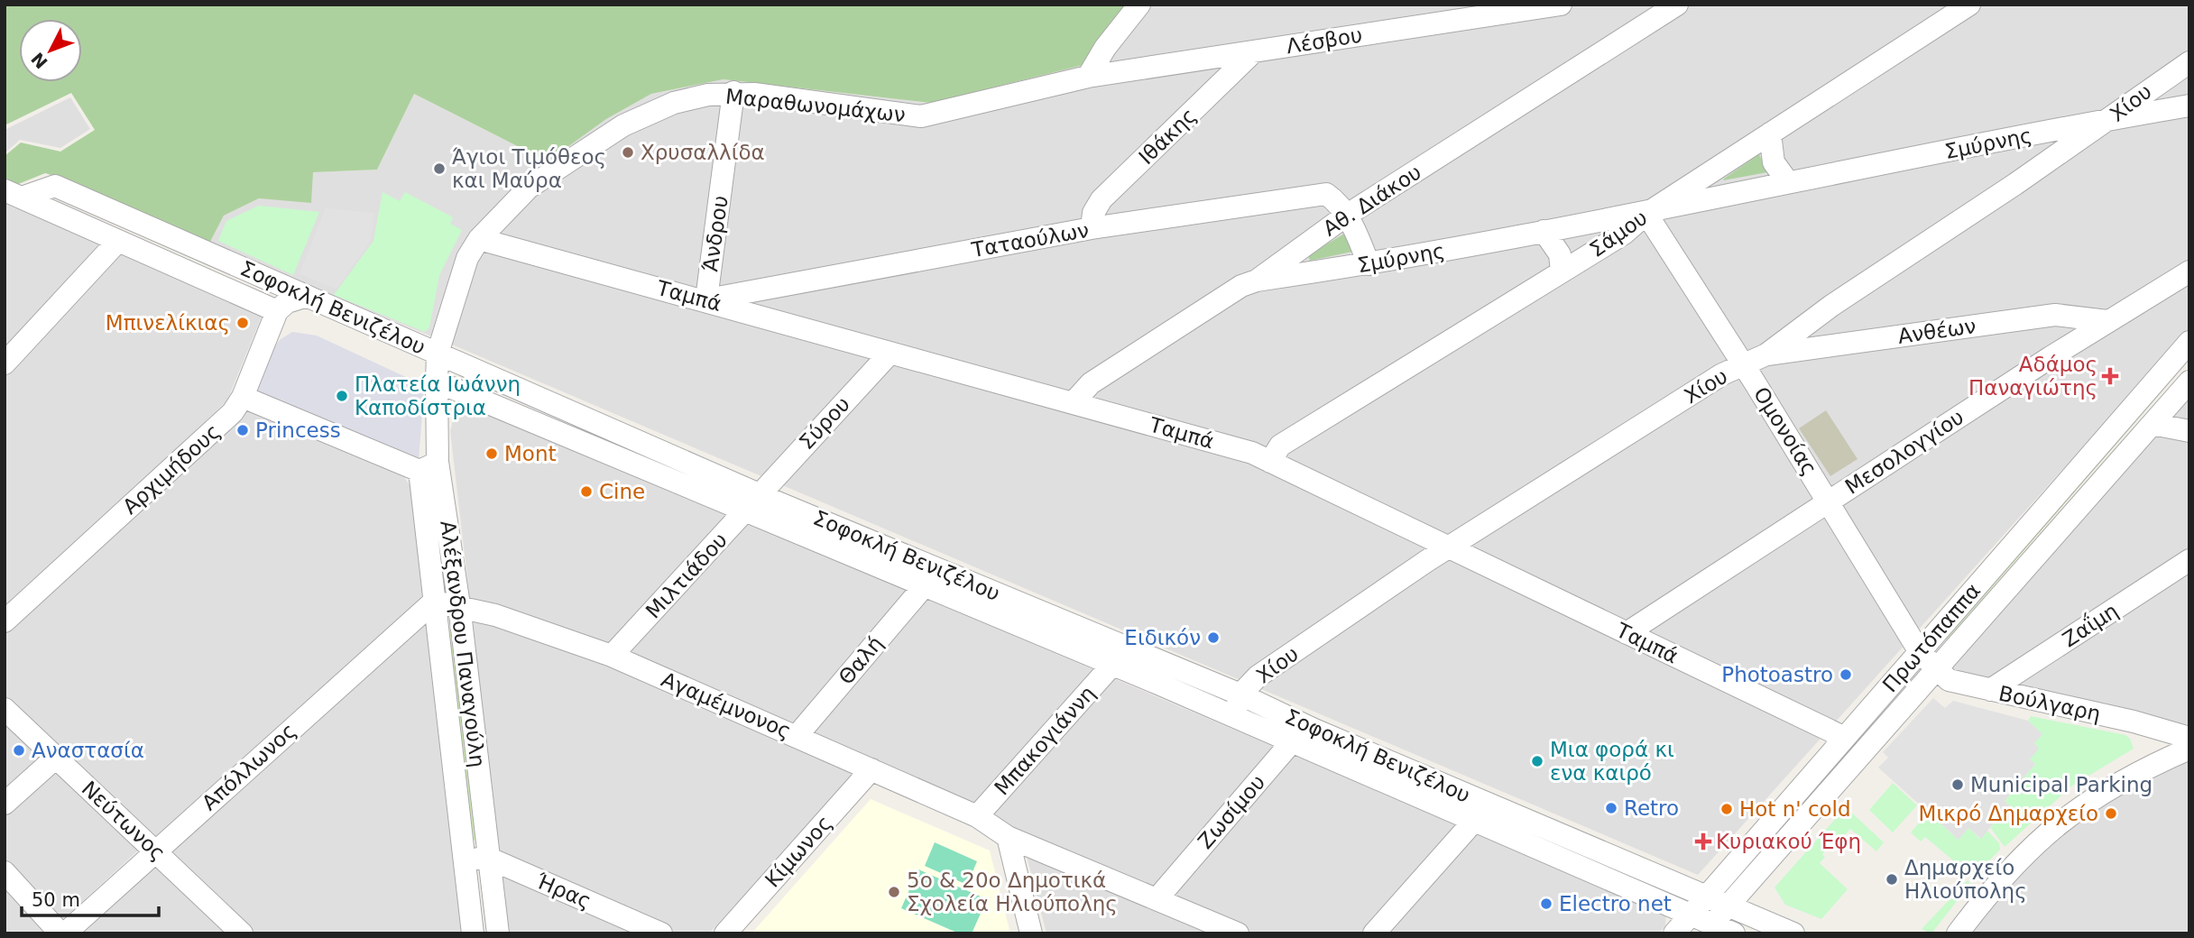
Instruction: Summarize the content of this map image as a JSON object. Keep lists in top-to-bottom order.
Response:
{
  "streets": {
    "street": [
      "Λέσβου",
      "Χίου",
      "Μαραθωνομάχων",
      "Ιθάκης",
      "Σμύρνης",
      "Αθ. Διάκου",
      "Άνδρου",
      "Σάμου",
      "Ταταούλων",
      "Ταμπά",
      "Σοφοκλή Βενιζέλου",
      "Ανθέων",
      "Σύρου",
      "Ομονοίας",
      "Μεσολογγίου",
      "Αρχιμήδους",
      "Μιλτιάδου",
      "Ζαΐμη",
      "Πρωτόπαππα",
      "Αλέξανδρου Παναγούλη",
      "Θαλή",
      "Βούλγαρη",
      "Αγαμέμνονος",
      "Μπακογιάννη",
      "Απόλλωνος",
      "Ζωσίμου",
      "Νεύτωνος",
      "Κίμωνος",
      "Ήρας"
    ]
  },
  "crossings": [
    ["Λέσβου", "Μαραθωνομάχων"],
    ["Λέσβου", "Ιθάκης"],
    ["Χίου", "Σμύρνης"],
    ["Χίου", "Ταμπά"],
    ["Χίου", "Σοφοκλή Βενιζέλου"],
    ["Χίου", "Ανθέων"],
    ["Χίου", "Ομονοίας"],
    ["Μαραθωνομάχων", "Άνδρου"],
    ["Μαραθωνομάχων", "Ταμπά"],
    ["Μαραθωνομάχων", "Σοφοκλή Βενιζέλου"],
    ["Μαραθωνομάχων", "Αλέξανδρου Παναγούλη"],
    ["Ιθάκης", "Ταταούλων"],
    ["Σμύρνης", "Αθ. Διάκου"],
    ["Σμύρνης", "Σάμου"],
    ["Σμύρνης", "Ομονοίας"],
    ["Αθ. Διάκου", "Ταταούλων"],
    ["Αθ. Διάκου", "Ταμπά"],
    ["Άνδρου", "Ταταούλων"],
    ["Άνδρου", "Ταμπά"],
    ["Σάμου", "Ταμπά"],
    ["Σάμου", "Ομονοίας"],
    ["Ταταούλων", "Ταμπά"],
    ["Ταμπά", "Σύρου"],
    ["Ταμπά", "Μεσολογγίου"],
    ["Ταμπά", "Πρωτόπαππα"],
    ["Σοφοκλή Βενιζέλου", "Σύρου"],
    ["Σοφοκλή Βενιζέλου", "Αρχιμήδους"],
    ["Σοφοκλή Βενιζέλου", "Μιλτιάδου"],
    ["Σοφοκλή Βενιζέλου", "Πρωτόπαππα"],
    ["Σοφοκλή Βενιζέλου", "Αλέξανδρου Παναγούλη"],
    ["Σοφοκλή Βενιζέλου", "Θαλή"],
    ["Σοφοκλή Βενιζέλου", "Μπακογιάννη"],
    ["Σοφοκλή Βενιζέλου", "Ζωσίμου"],
    ["Ανθέων", "Μεσολογγίου"],
    ["Σύρου", "Μιλτιάδου"],
    ["Ομονοίας", "Μεσολογγίου"],
    ["Ομονοίας", "Πρωτόπαππα"],
    ["Ομονοίας", "Βούλγαρη"],
    ["Μιλτιάδου", "Αγαμέμνονος"],
    ["Ζαΐμη", "Βούλγαρη"],
    ["Πρωτόπαππα", "Βούλγαρη"],
    ["Αλέξανδρου Παναγούλη", "Αγαμέμνονος"],
    ["Αλέξανδρου Παναγούλη", "Απόλλωνος"],
    ["Αλέξανδρου Παναγούλη", "Ήρας"],
    ["Θαλή", "Αγαμέμνονος"],
    ["Αγαμέμνονος", "Μπακογιάννη"],
    ["Αγαμέμνονος", "Απόλλωνος"],
    ["Αγαμέμνονος", "Ζωσίμου"],
    ["Αγαμέμνονος", "Κίμωνος"],
    ["Απόλλωνος", "Νεύτωνος"]
  ],
  "places": {
    "other": [
      "Χρυσαλλίδα",
      "Άγιοι Τιμόθεος και Μαύρα",
      "Μπινελίκιας",
      "Πλατεία Ιωάννη Καποδίστρια",
      "Princess",
      "Mont",
      "Cine",
      "Ειδικόν",
      "Photoastro",
      "Αναστασία",
      "Μια φορά κι ενα καιρό",
      "Municipal Parking",
      "Retro",
      "Hot n' cold",
      "Μικρό Δημαρχείο",
      "Δημαρχείο Ηλιούπολης",
      "5ο & 20ο Δημοτικά Σχολεία Ηλιούπολης",
      "Electro net"
    ],
    "health": ["Αδάμος Παναγιώτης", "Κυριακού Έφη"]
  },
  "scale_bar": "50 m",
  "north": "bottom left"
}
